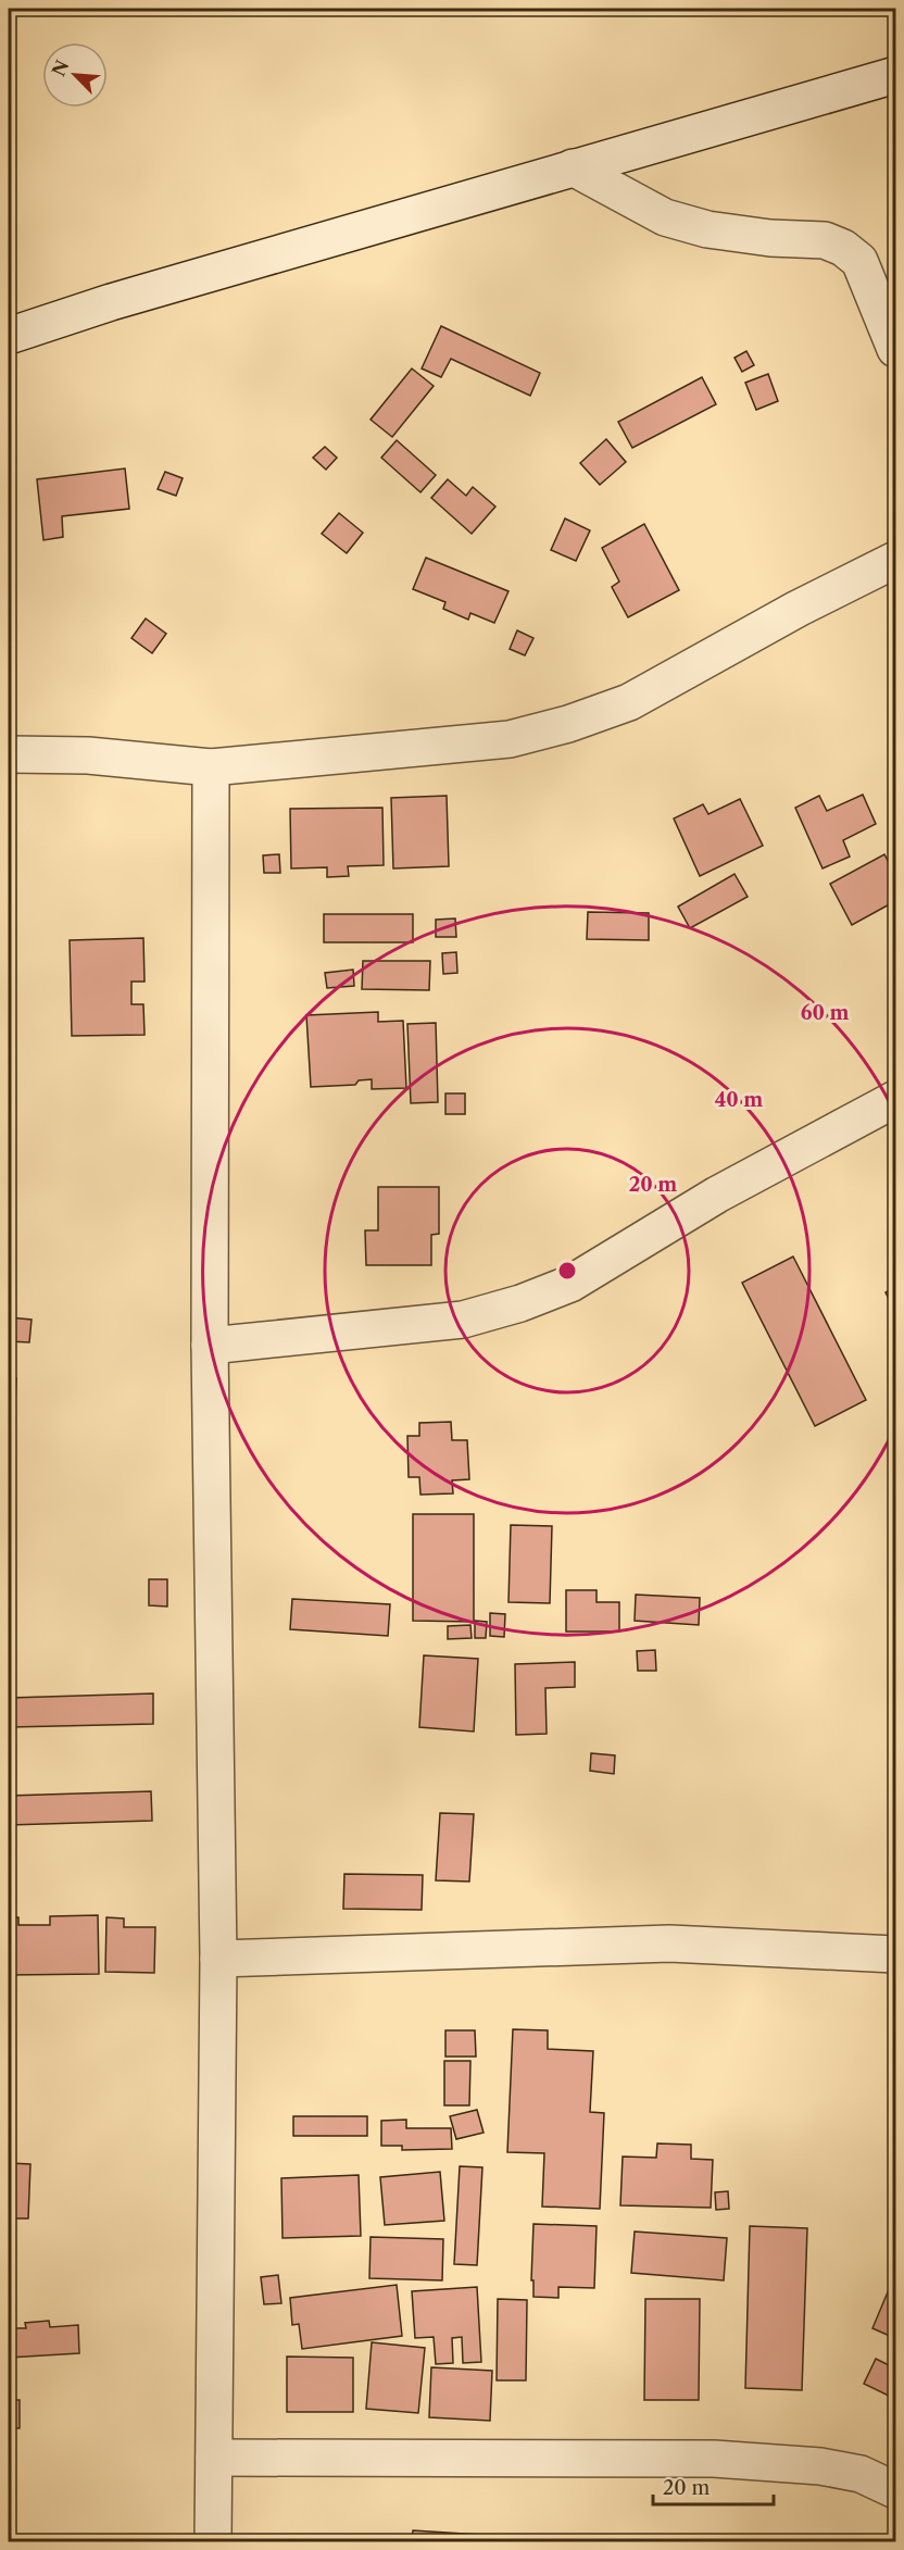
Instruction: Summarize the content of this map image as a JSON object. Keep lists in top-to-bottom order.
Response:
{
  "scale_bar": "20 m",
  "north": "top left",
  "rings": ["60 m", "40 m", "20 m"]
}
